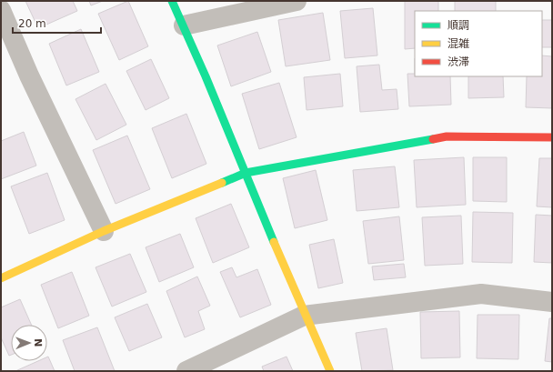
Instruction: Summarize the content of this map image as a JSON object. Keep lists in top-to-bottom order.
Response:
{
  "legend": ["順調", "混雑", "渋滞"],
  "scale_bar": "20 m",
  "north": "right"
}
